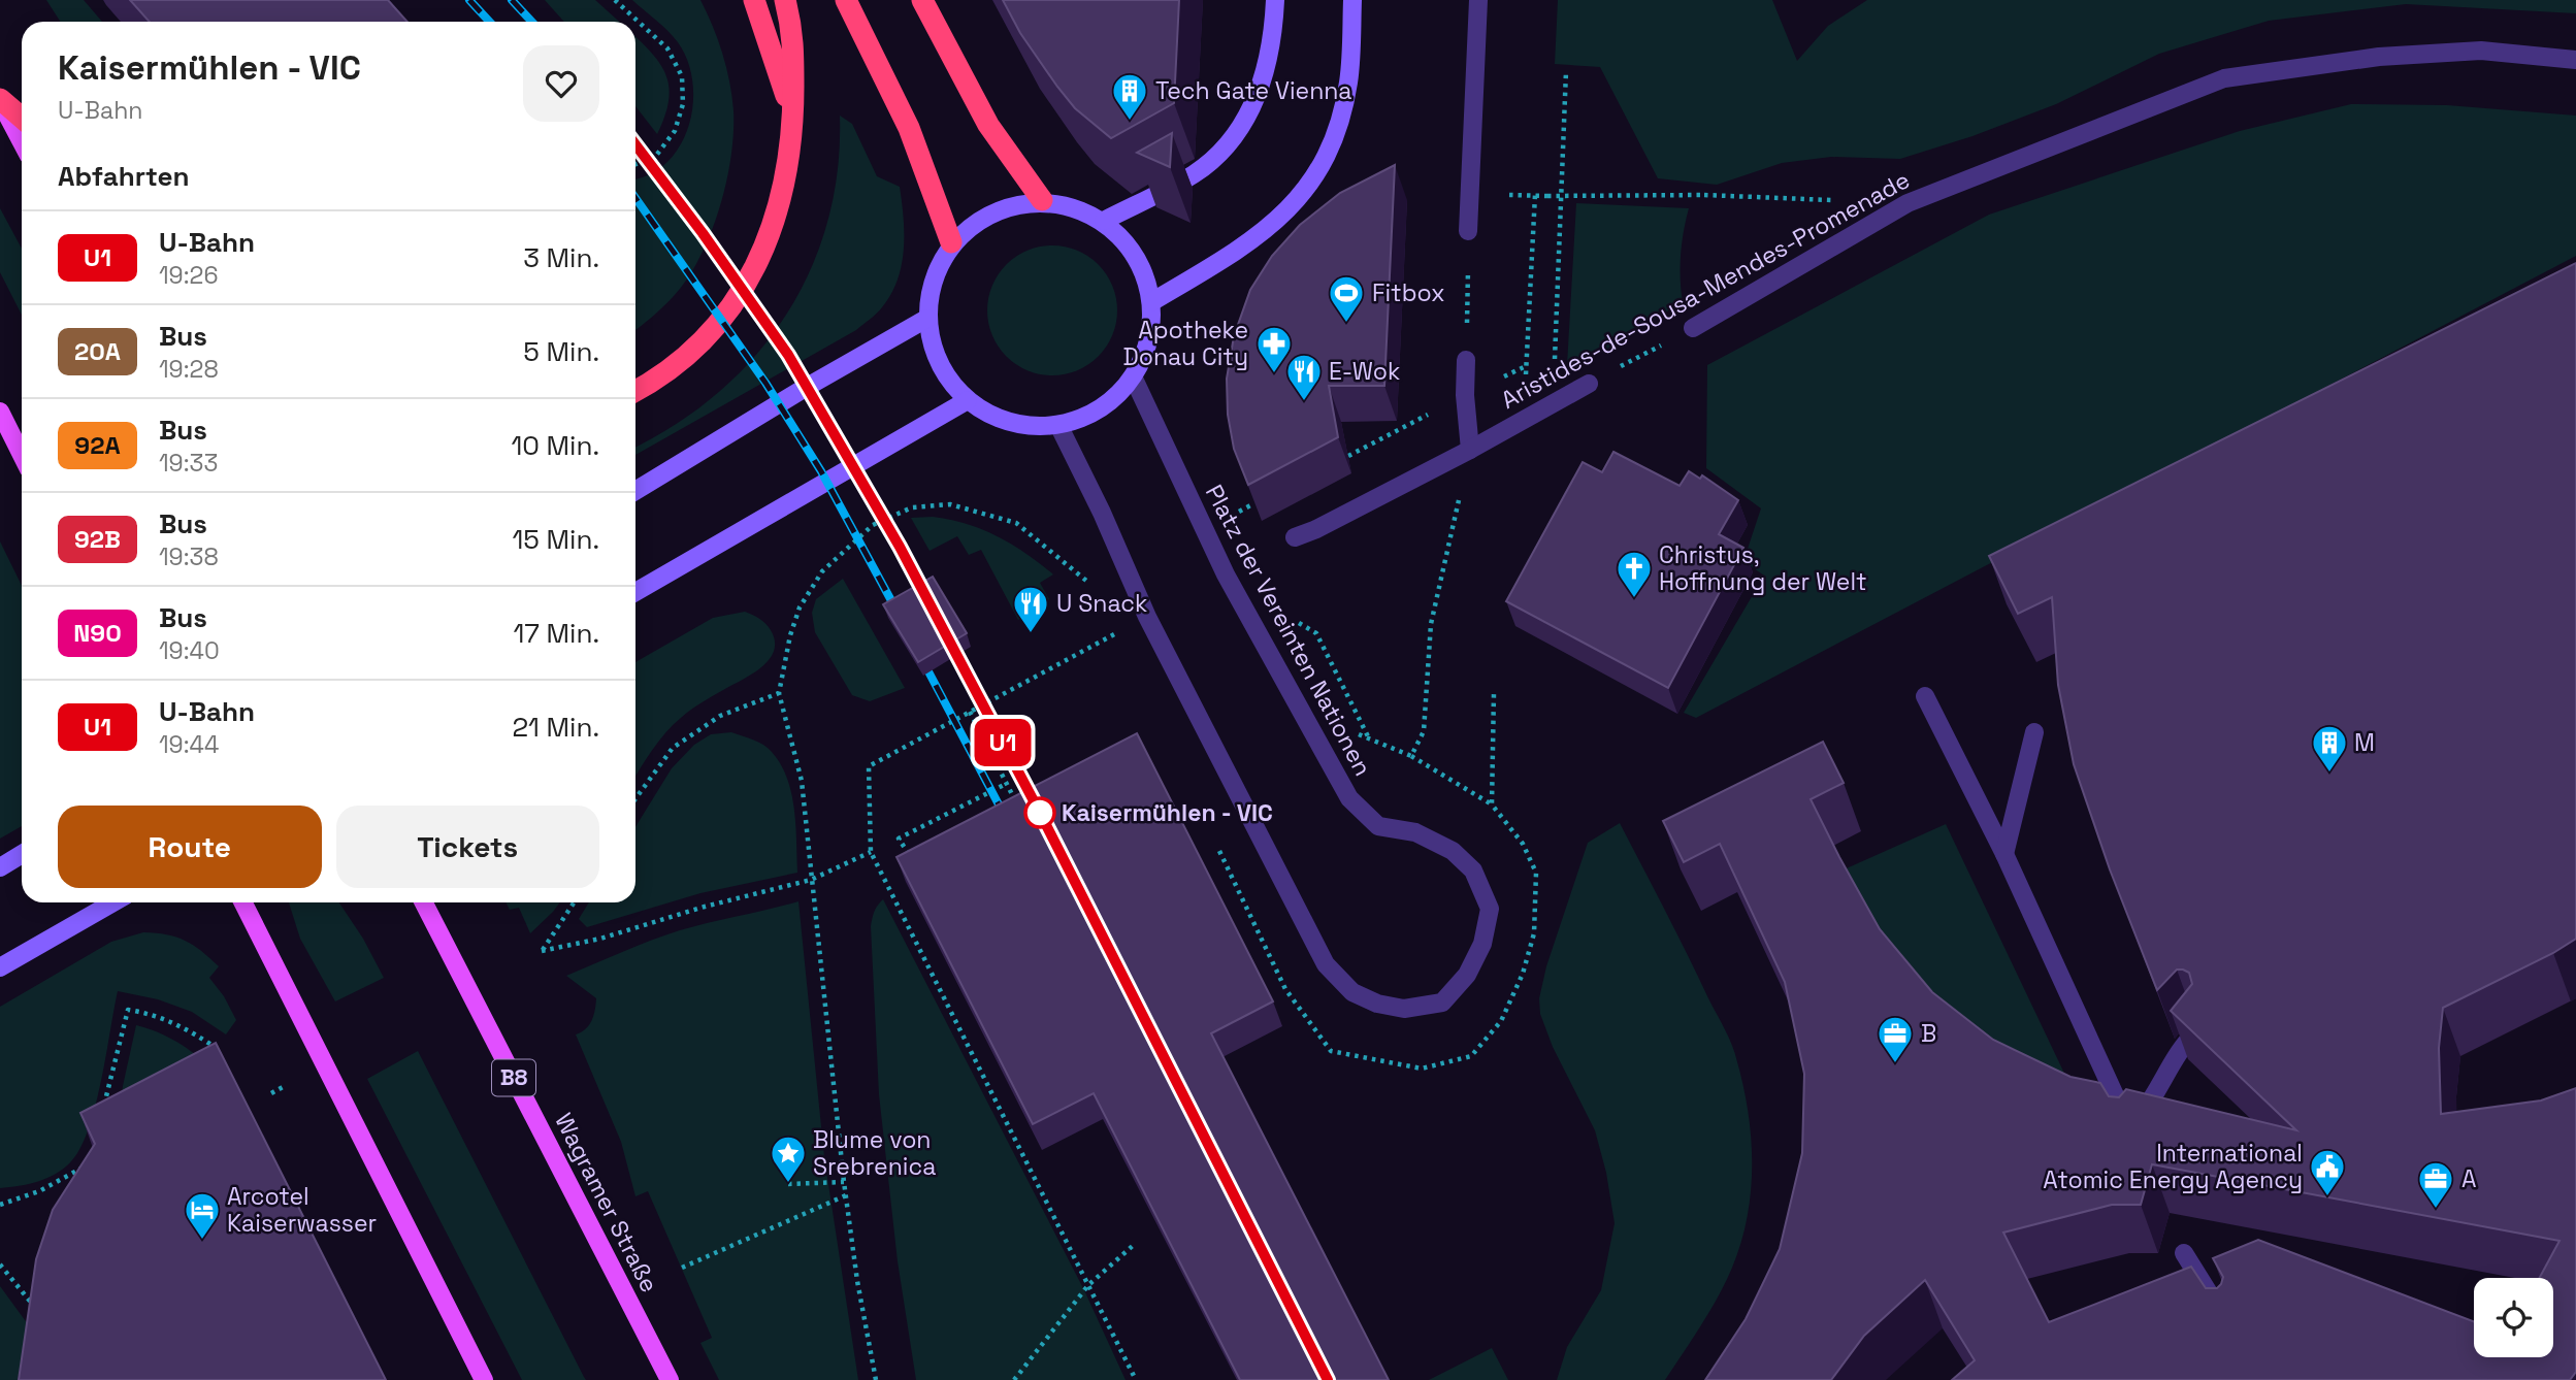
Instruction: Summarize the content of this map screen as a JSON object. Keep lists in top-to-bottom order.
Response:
{
  "streets": {
    "main road": ["B8", "Wagramer Straße"],
    "street": ["Aristides-de-Sousa-Mendes-Promenade", "Platz der Vereinten Nationen"]
  },
  "places": {
    "building": ["Tech Gate Vienna", "M"],
    "sports": ["Fitbox"],
    "pharmacy": ["Apotheke Donau City"],
    "restaurant": ["E-Wok", "U Snack"],
    "church": ["Christus, Hoffnung der Welt"],
    "other": ["Kaisermühlen - VIC"],
    "office": ["B", "A"],
    "place": ["Blume von Srebrenica"],
    "public building": ["International Atomic Energy Agency"],
    "hotel": ["Arcotel Kaiserwasser"]
  },
  "lines": ["metro line U1"],
  "page": {
    "on_map": "U1",
    "heading": [
      ["Kaisermühlen - VIC", "U-Bahn"],
      "Abfahrten"
    ],
    "list": [
      {
        "mark": "U1",
        "name": "U-Bahn",
        "note": "19:26",
        "value": "3 Min."
      },
      {
        "mark": "20A",
        "name": "Bus",
        "note": "19:28",
        "value": "5 Min."
      },
      {
        "mark": "92A",
        "name": "Bus",
        "note": "19:33",
        "value": "10 Min."
      },
      {
        "mark": "92B",
        "name": "Bus",
        "note": "19:38",
        "value": "15 Min."
      },
      {
        "mark": "N90",
        "name": "Bus",
        "note": "19:40",
        "value": "17 Min."
      },
      {
        "mark": "U1",
        "name": "U-Bahn",
        "note": "19:44",
        "value": "21 Min."
      }
    ],
    "buttons": ["Route", "Tickets"]
  }
}
